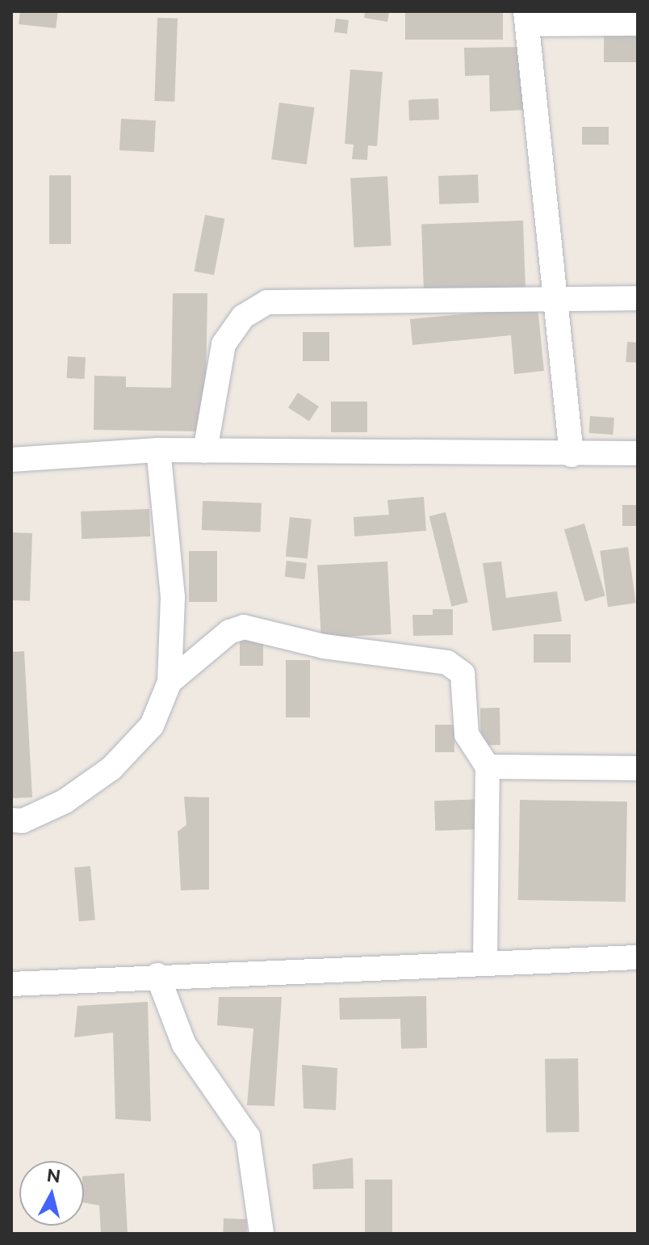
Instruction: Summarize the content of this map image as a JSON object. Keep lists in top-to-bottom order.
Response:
{
  "north": "top"
}
